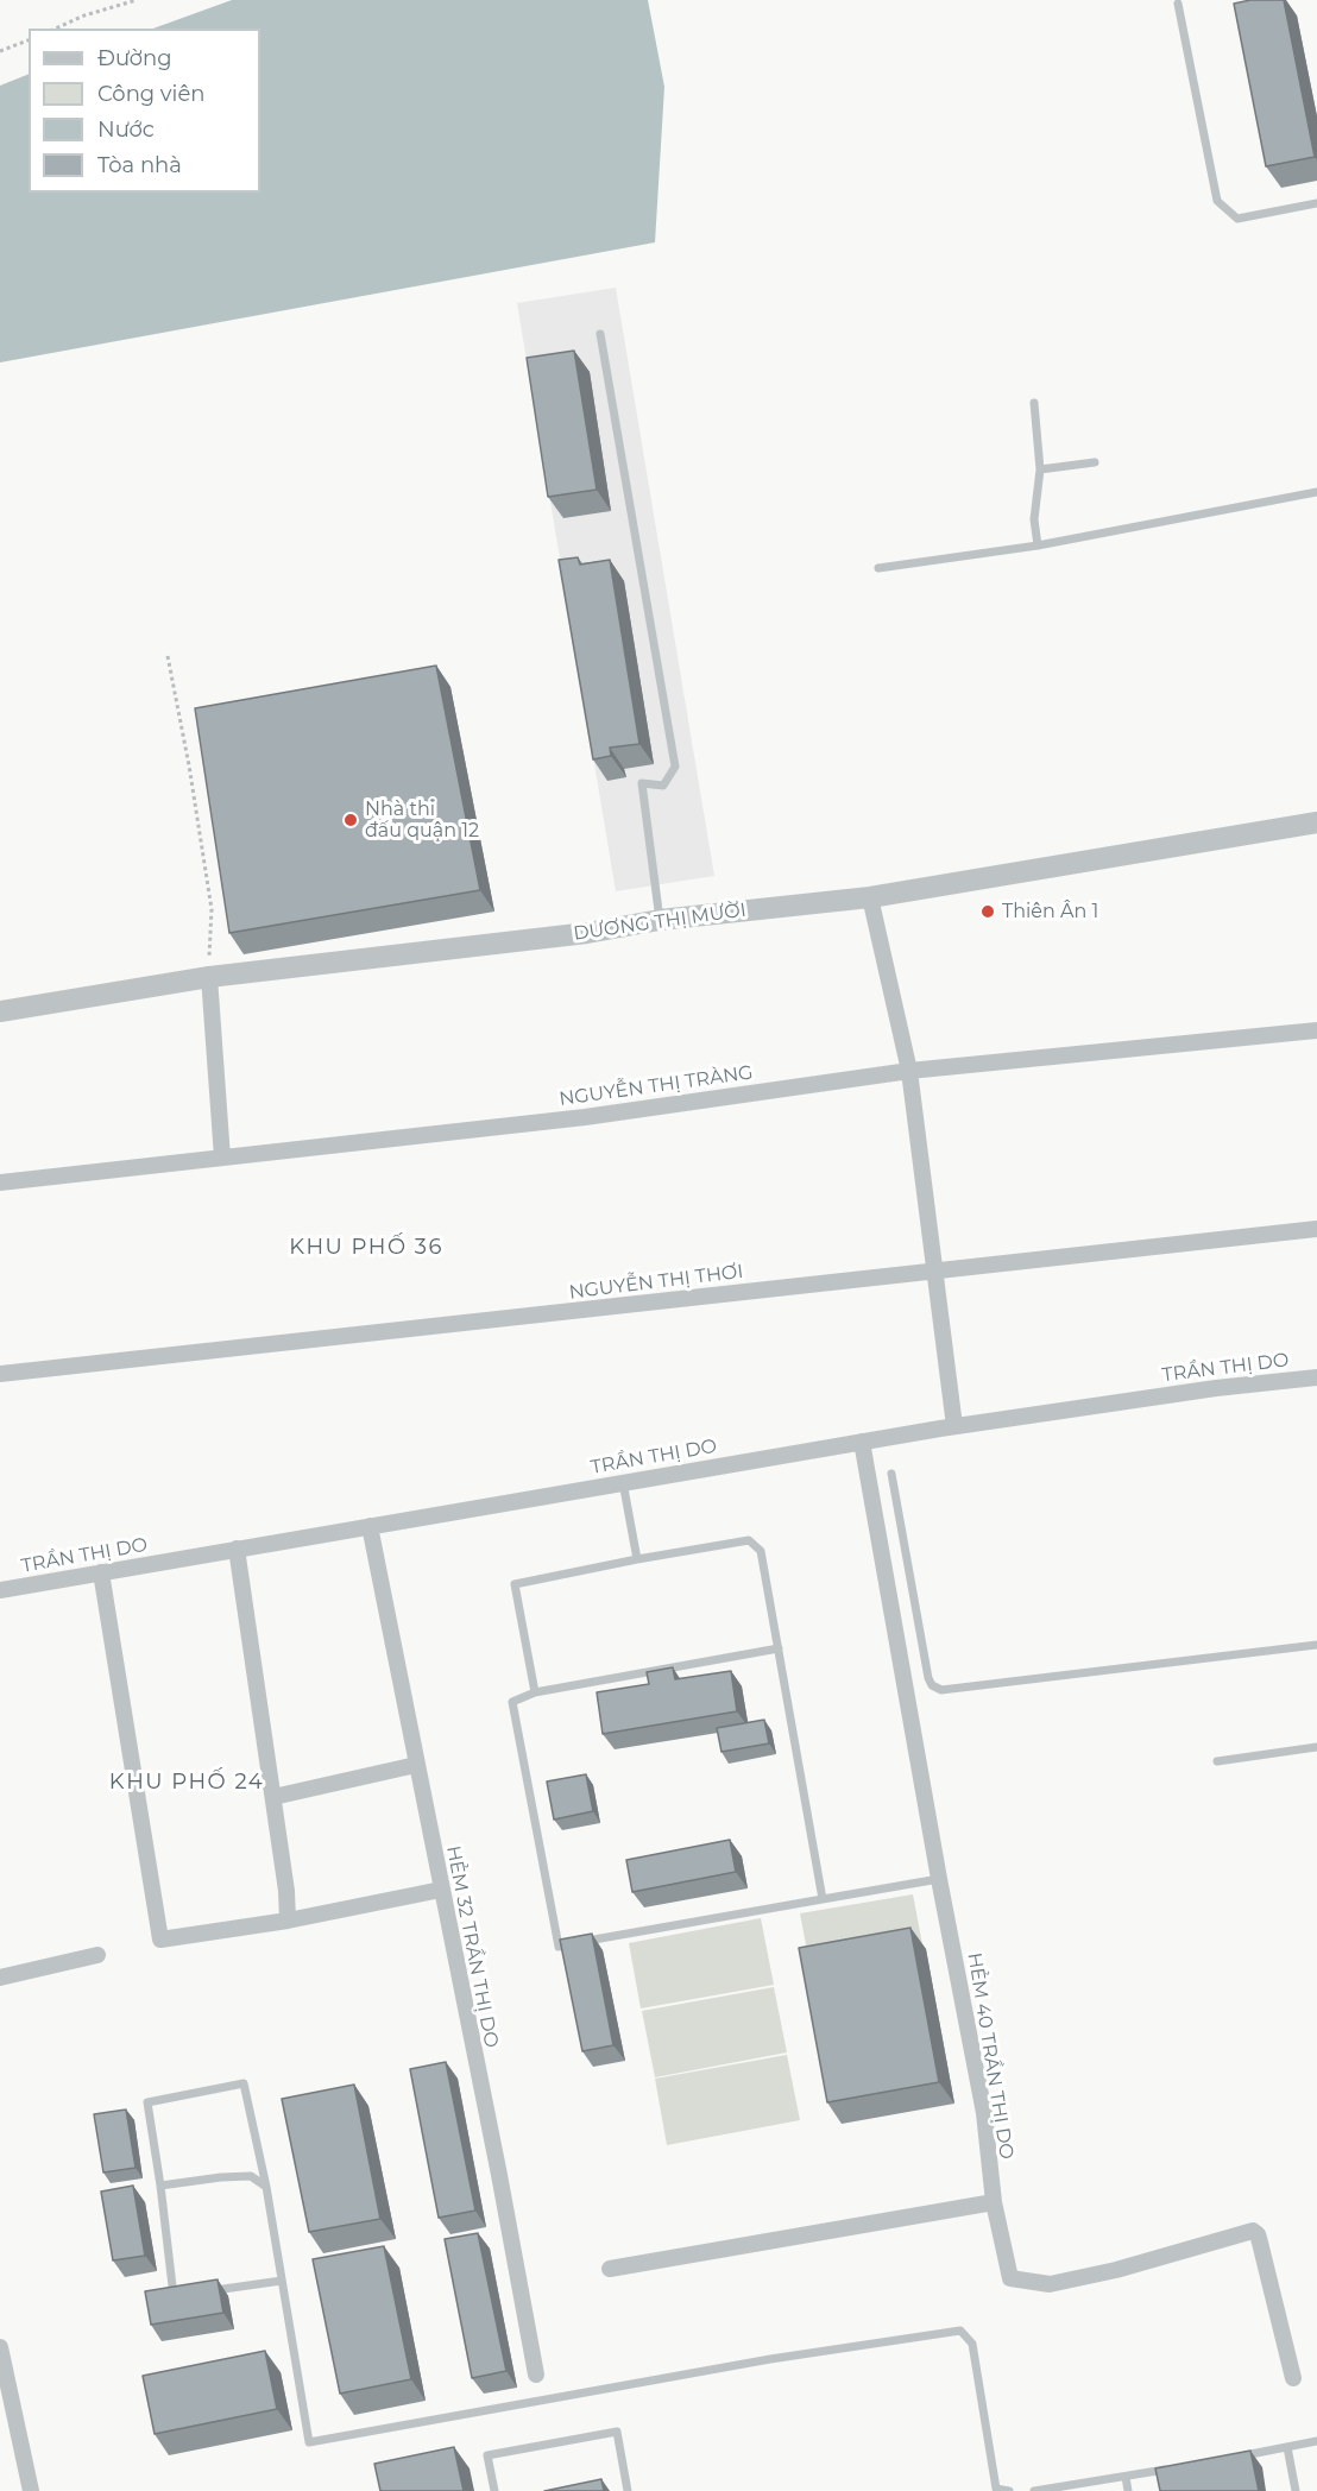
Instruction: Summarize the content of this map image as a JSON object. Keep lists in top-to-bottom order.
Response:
{
  "streets": {
    "street": [
      "DƯƠNG THỊ MƯỜI",
      "NGUYỄN THỊ TRÀNG",
      "NGUYỄN THỊ THƠI",
      "TRẦN THỊ DO",
      "HẺM 32 TRẦN THỊ DO",
      "HẺM 40 TRẦN THỊ DO"
    ]
  },
  "crossings": [
    ["TRẦN THỊ DO", "HẺM 32 TRẦN THỊ DO"],
    ["TRẦN THỊ DO", "HẺM 40 TRẦN THỊ DO"]
  ],
  "districts": ["KHU PHỐ 36", "KHU PHỐ 24"],
  "places": ["Nhà thi đấu quận 12", "Thiên Ân 1"],
  "legend": [
    "Đường",
    "Công viên",
    "Nước",
    "Tòa nhà"
  ]
}
